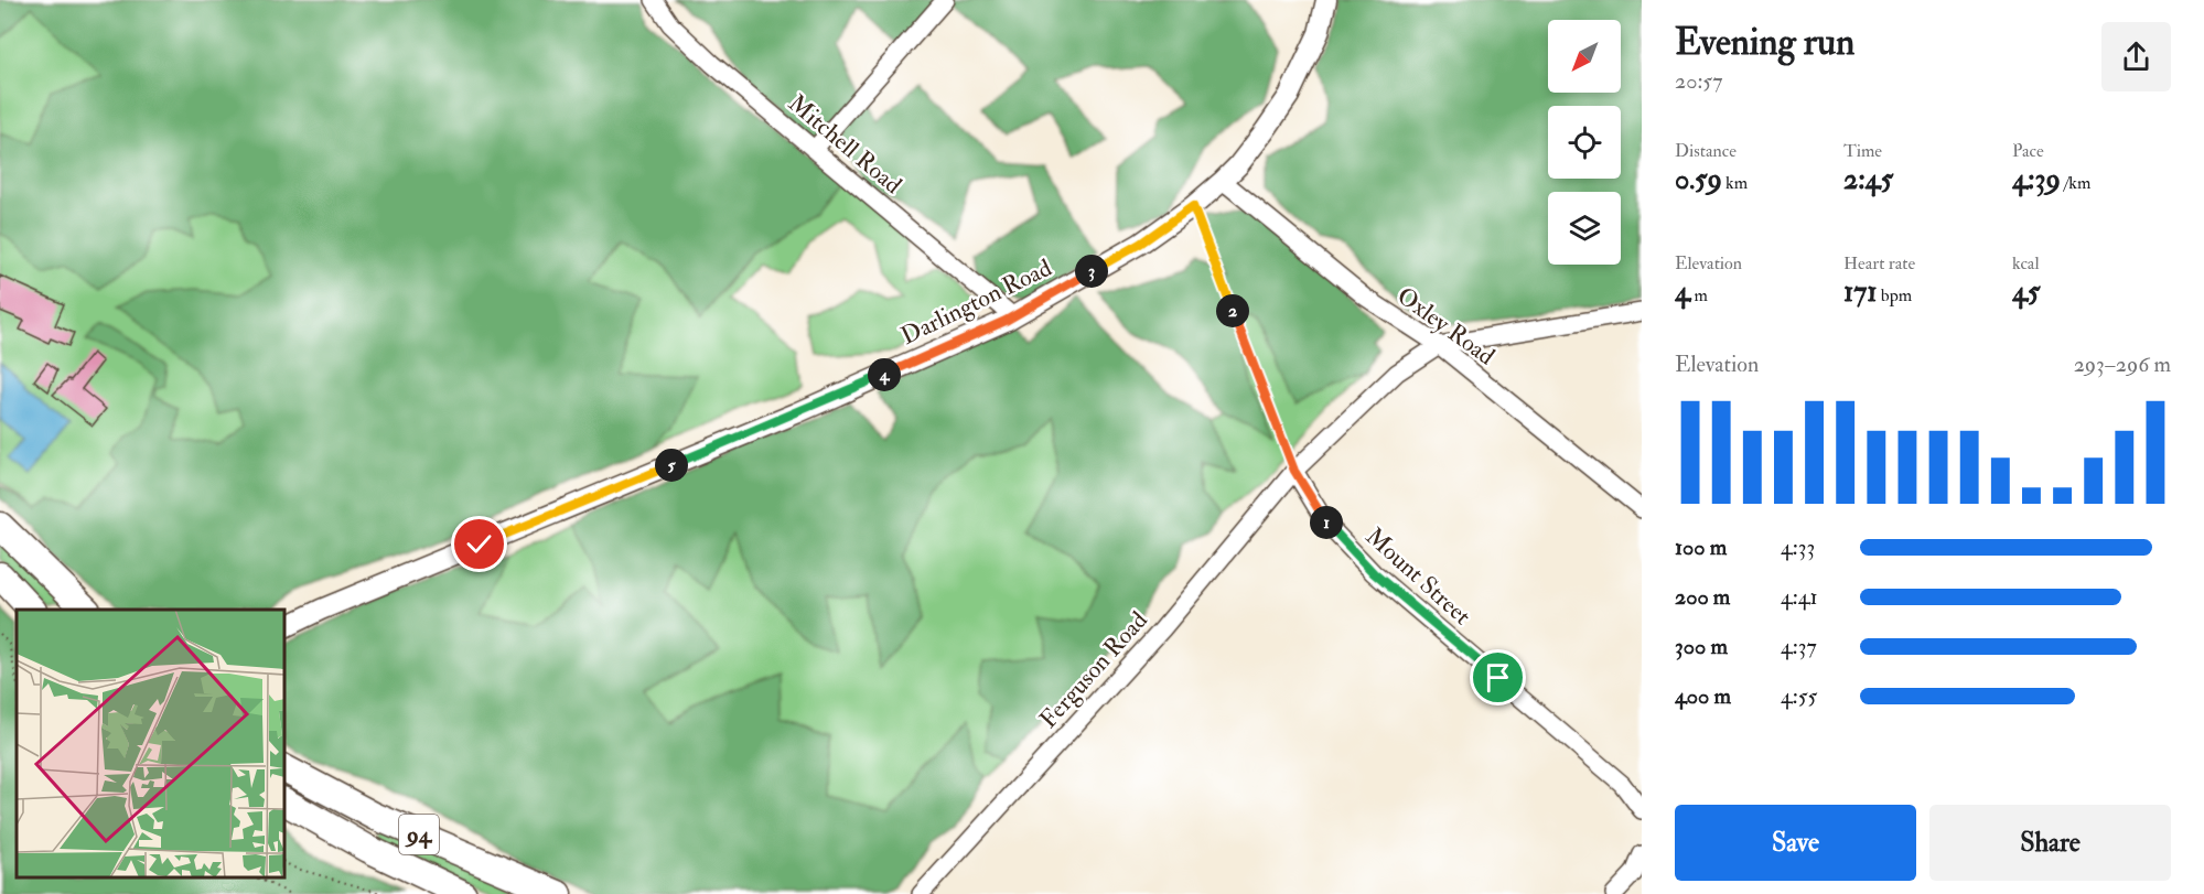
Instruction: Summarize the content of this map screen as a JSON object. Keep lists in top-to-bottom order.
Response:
{
  "streets": {
    "highway": ["94"],
    "street": [
      "Mitchell Road",
      "Darlington Road",
      "Oxley Road",
      "Mount Street",
      "Ferguson Road"
    ]
  },
  "crossings": [
    ["Mitchell Road", "Darlington Road"],
    ["Darlington Road", "Oxley Road"],
    ["Oxley Road", "Ferguson Road"],
    ["Mount Street", "Ferguson Road"]
  ],
  "north": "bottom left",
  "page": {
    "heading": ["Evening run", "20:57"],
    "stats": [
      ["Distance", "0.59 km"],
      ["Time", "2:45"],
      ["Pace", "4:39 /km"],
      ["Elevation", "4 m"],
      ["Heart rate", "171 bpm"],
      ["kcal", "45"]
    ],
    "pins": [
      "3",
      "2",
      "4",
      "5",
      "1"
    ],
    "chart": ["Elevation", "293–296 m"],
    "list": [
      {
        "name": "100 m",
        "note": "4:33"
      },
      {
        "name": "200 m",
        "note": "4:41"
      },
      {
        "name": "300 m",
        "note": "4:37"
      },
      {
        "name": "400 m",
        "note": "4:55"
      }
    ],
    "buttons": ["Save", "Share"]
  }
}
